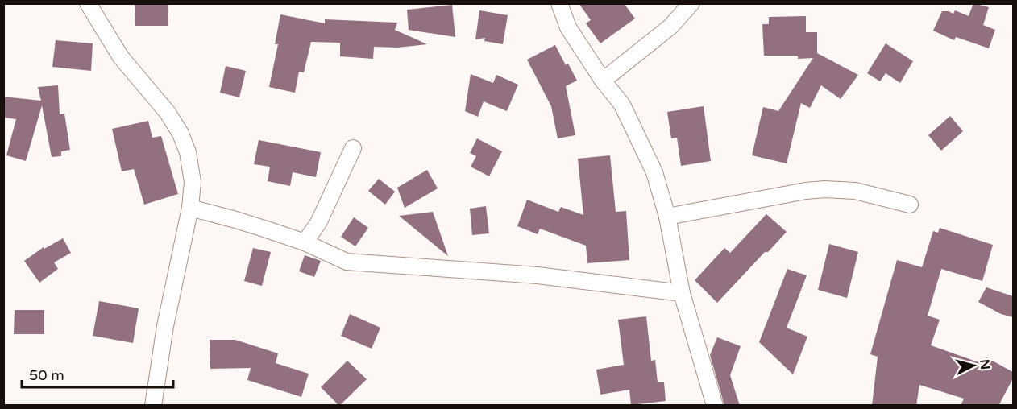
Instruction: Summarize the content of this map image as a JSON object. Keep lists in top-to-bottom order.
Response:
{
  "scale_bar": "50 m",
  "north": "right"
}
